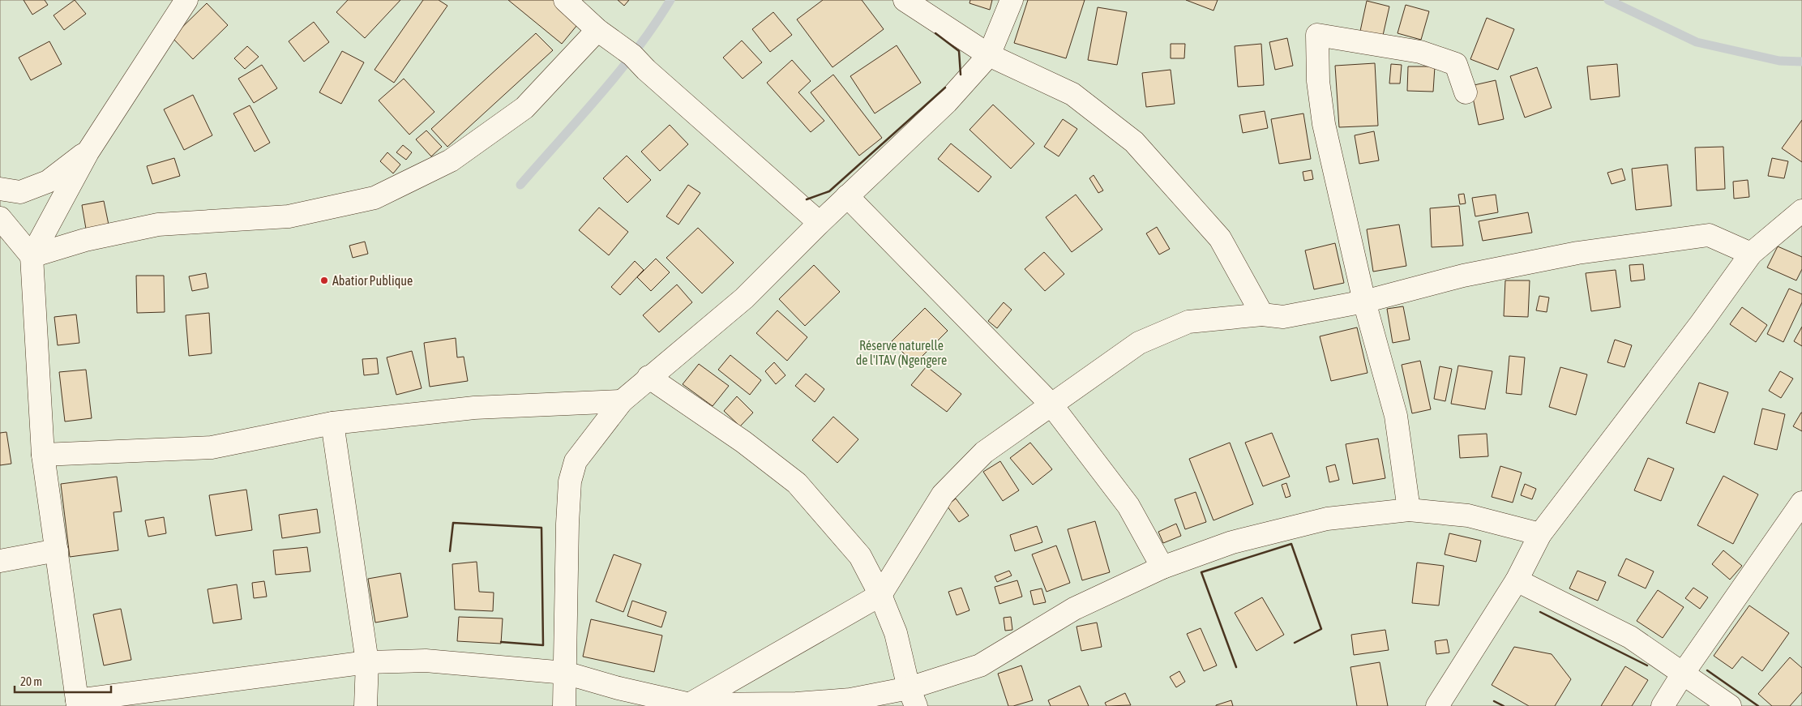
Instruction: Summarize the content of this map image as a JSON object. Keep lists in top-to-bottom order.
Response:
{
  "parks": ["Réserve naturelle de l'ITAV (Ngengere"],
  "places": ["Abatior Publique"],
  "scale_bar": "20 m"
}
